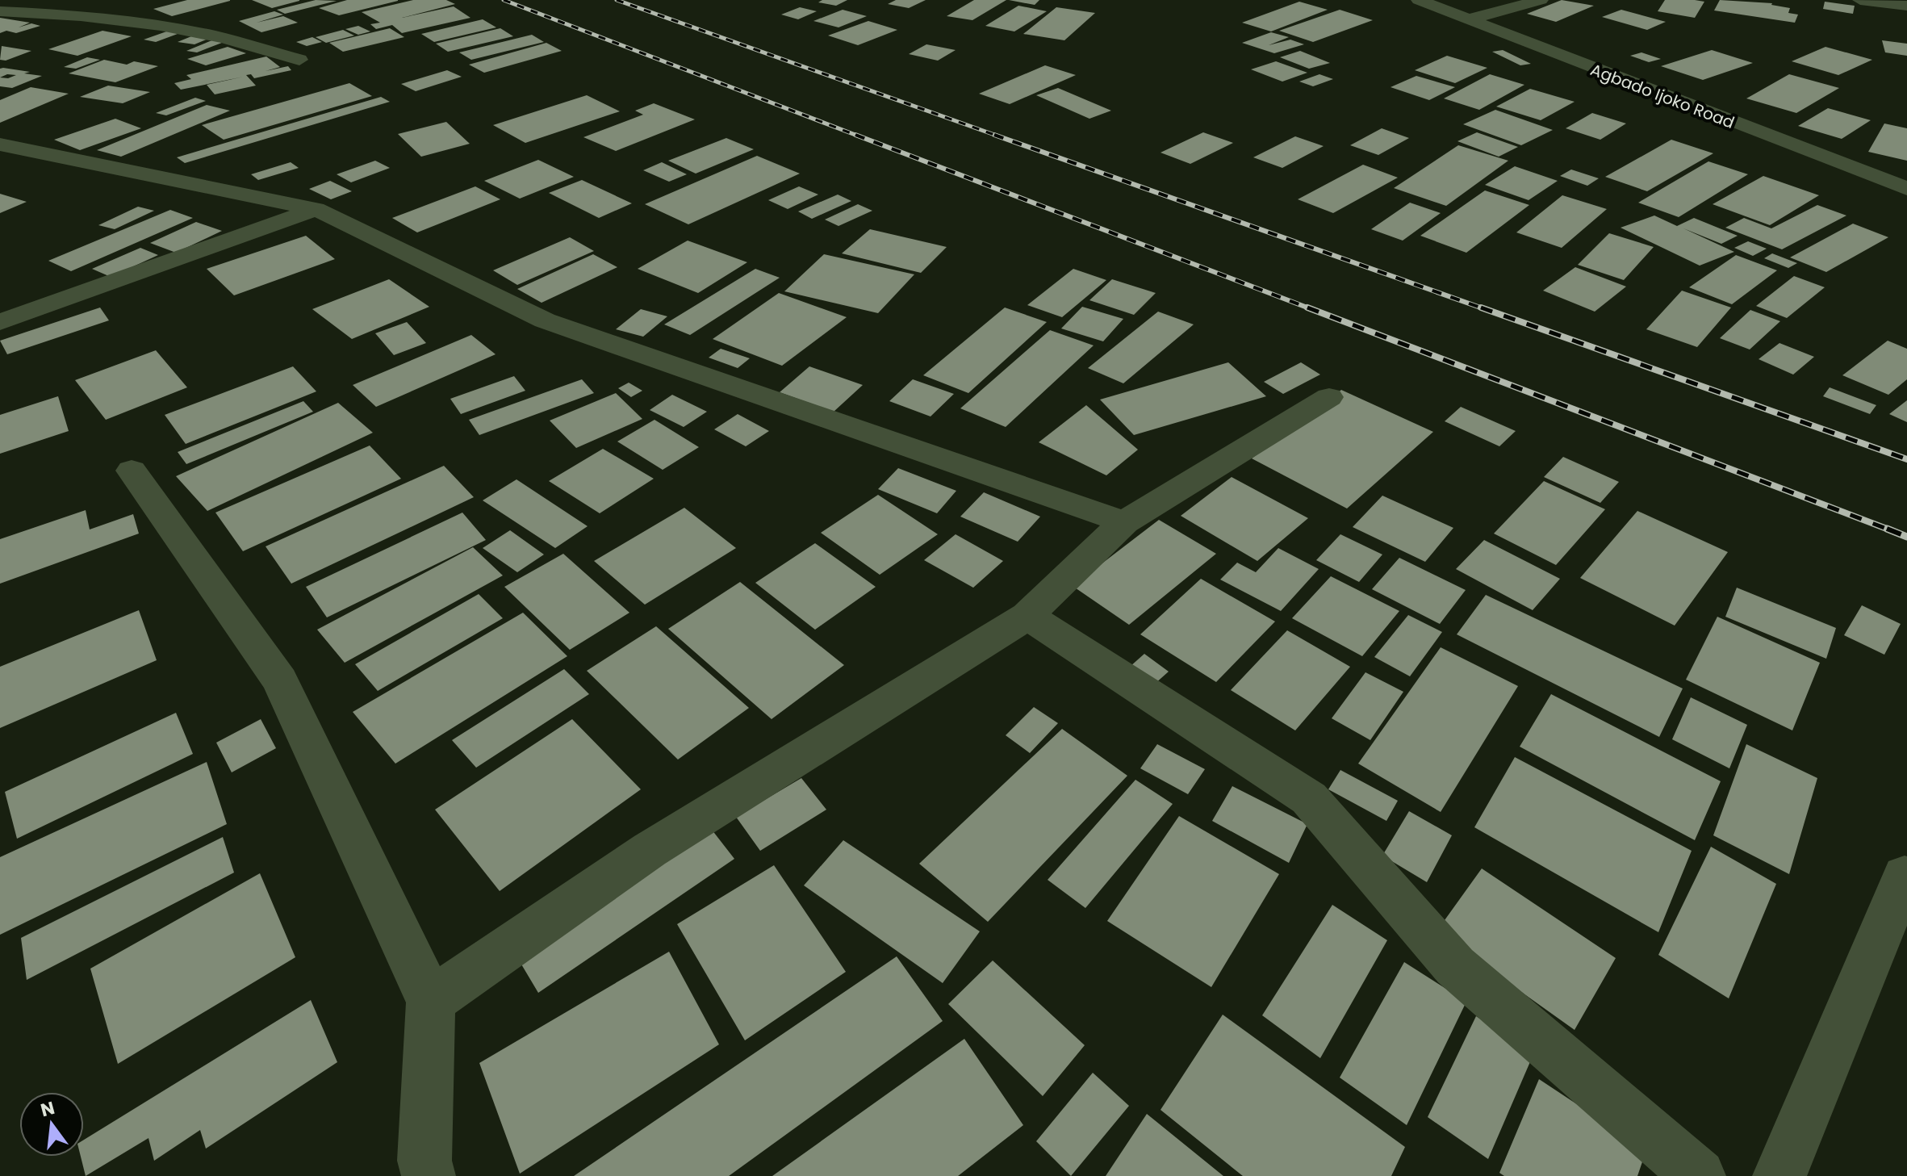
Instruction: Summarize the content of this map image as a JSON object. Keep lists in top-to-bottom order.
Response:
{
  "streets": {
    "street": ["Agbado Ijoko Road"]
  },
  "north": "top"
}
